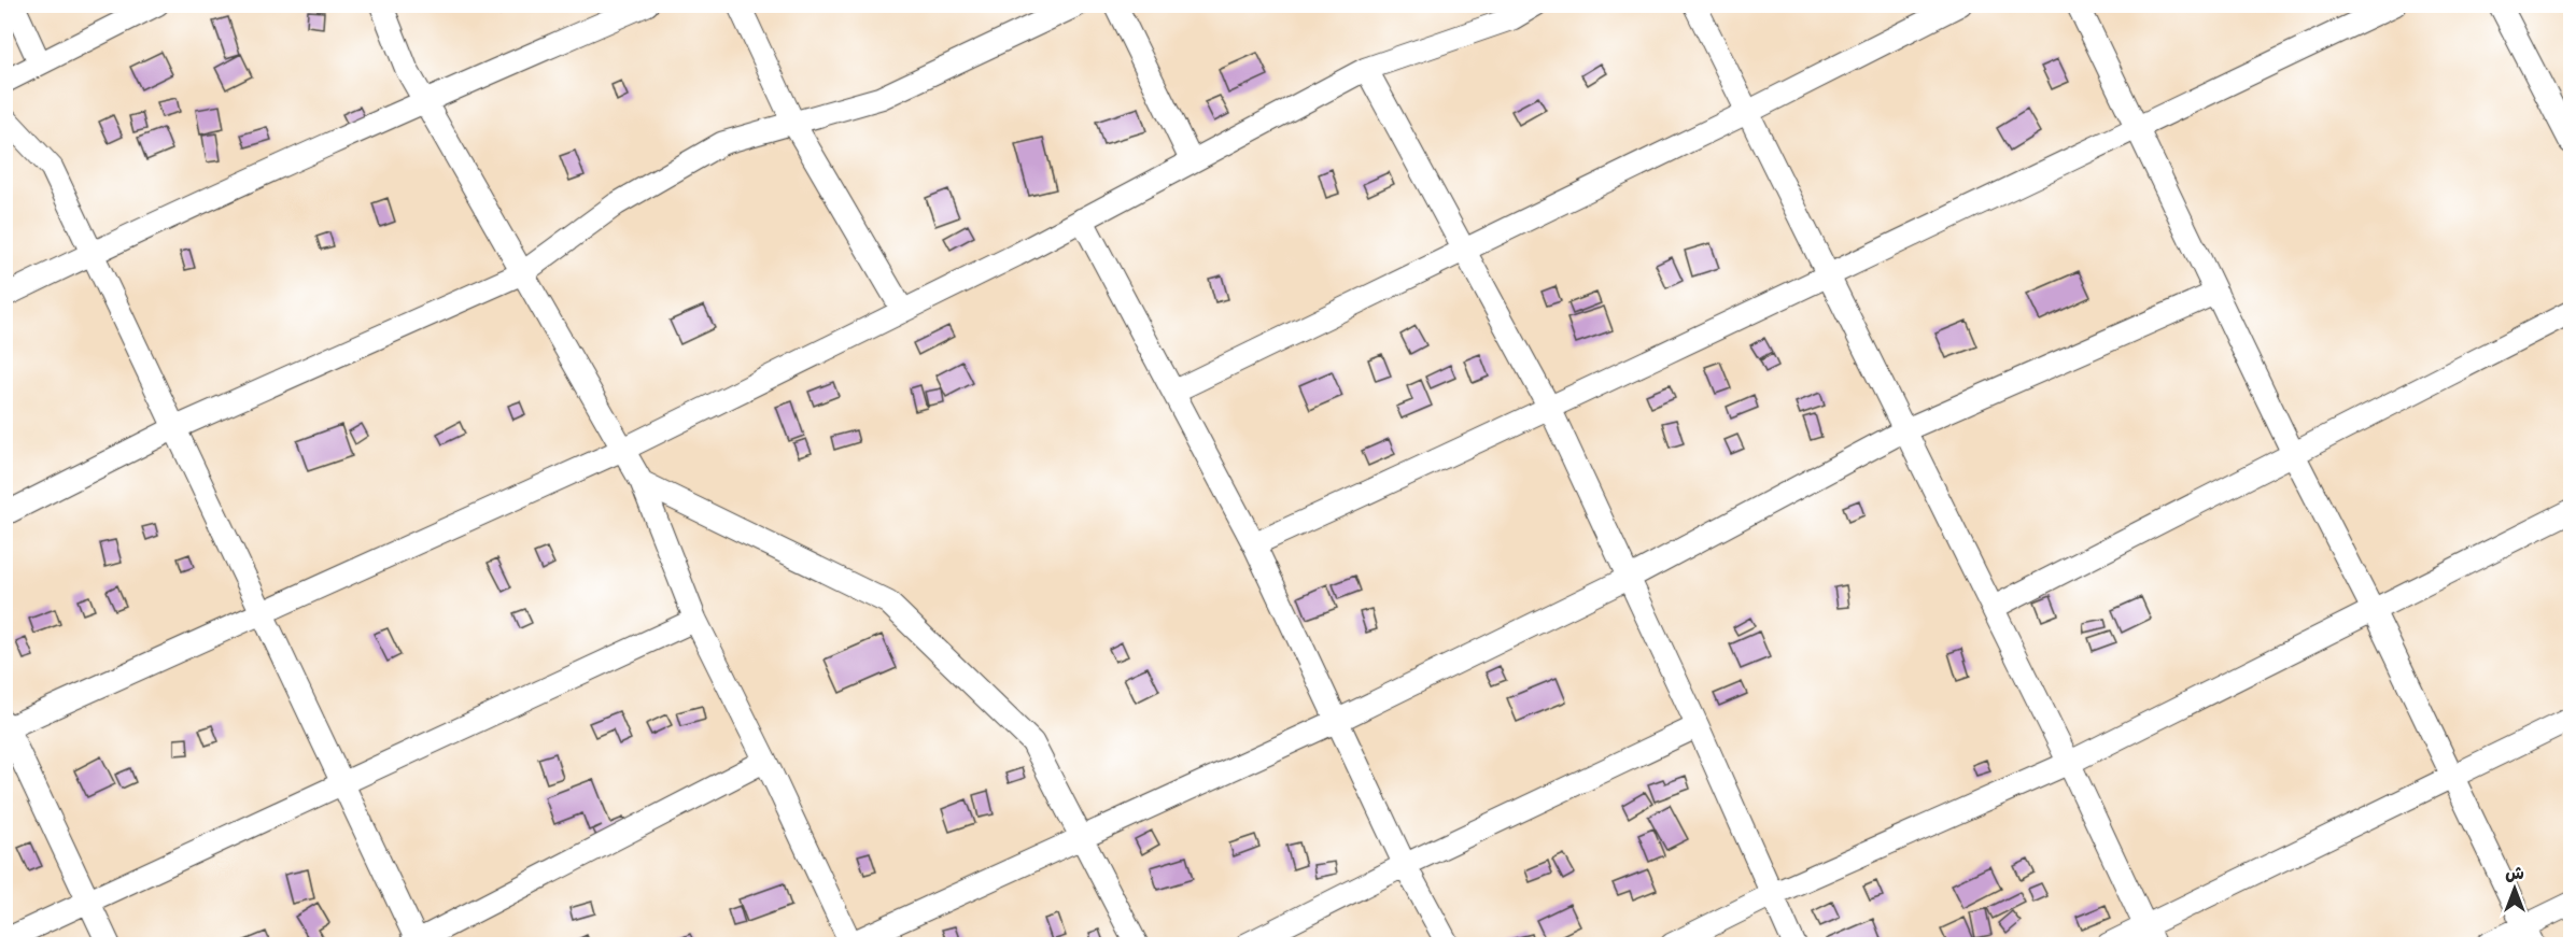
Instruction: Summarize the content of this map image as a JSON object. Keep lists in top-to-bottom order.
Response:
{
  "north": "top"
}
